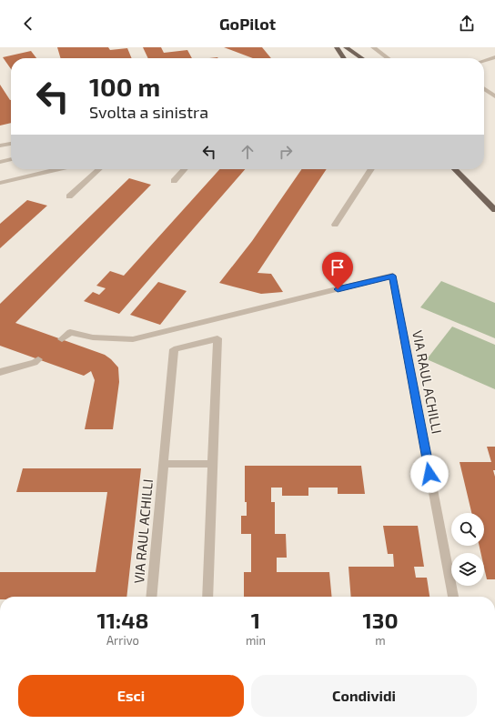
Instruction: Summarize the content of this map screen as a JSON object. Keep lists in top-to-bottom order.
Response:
{
  "streets": {
    "street": ["VIA RAUL ACHILLI"]
  },
  "page": {
    "header": "GoPilot",
    "turn": ["100 m", "Svolta a sinistra"],
    "eta": [
      "11:48",
      "Arrivo",
      "1",
      "min",
      "130",
      "m"
    ],
    "buttons": ["Esci", "Condividi"]
  }
}
